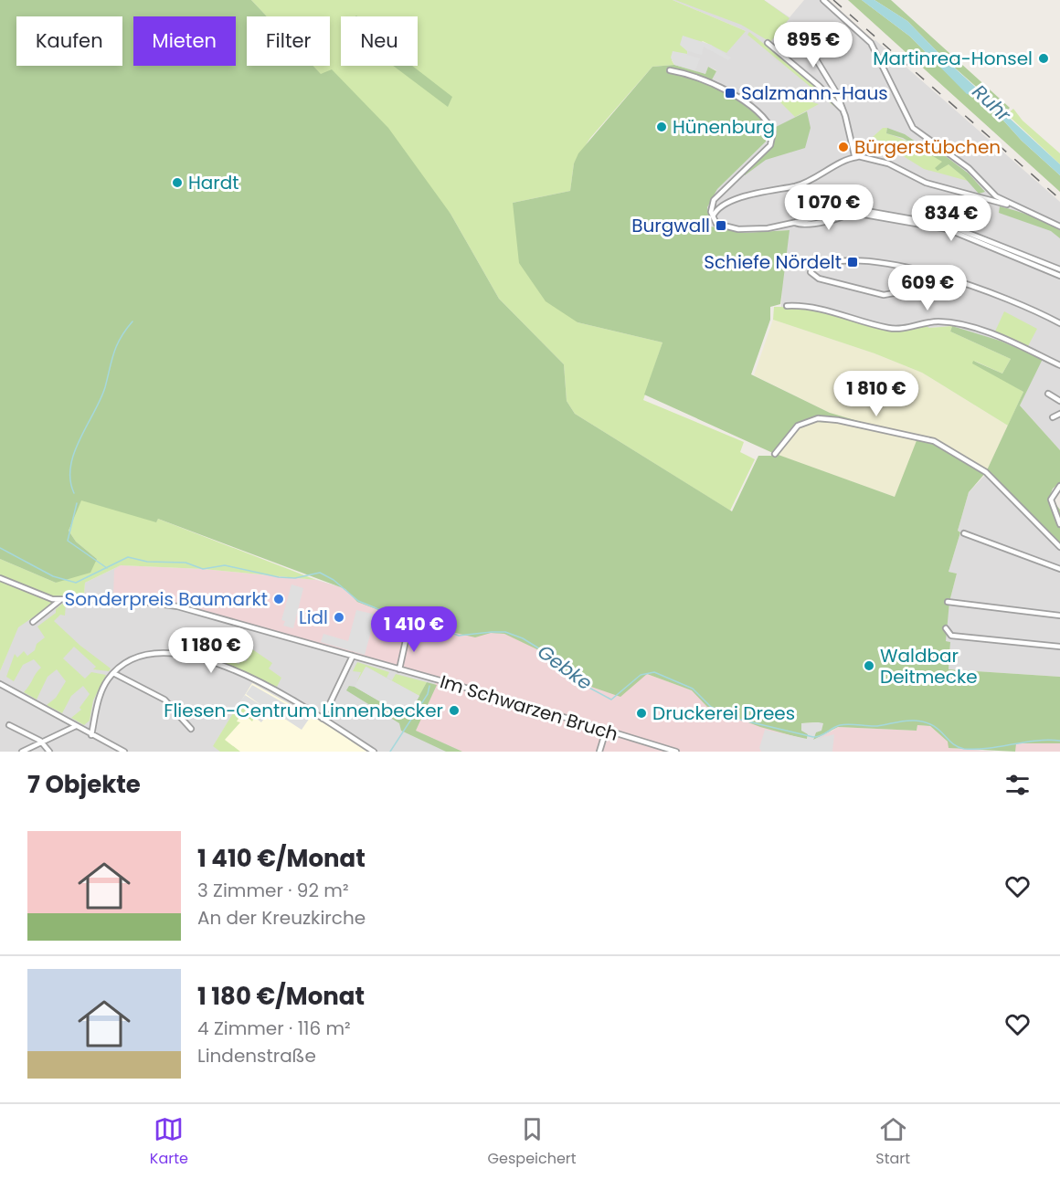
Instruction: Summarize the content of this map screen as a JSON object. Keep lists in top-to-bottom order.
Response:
{
  "streets": {
    "street": ["Im Schwarzen Bruch"]
  },
  "water": ["Ruhr", "Gebke"],
  "places": {
    "other": [
      "Martinrea-Honsel",
      "Hünenburg",
      "Bürgerstübchen",
      "Hardt",
      "Sonderpreis Baumarkt",
      "Lidl",
      "Waldbar Deitmecke",
      "Fliesen-Centrum Linnenbecker",
      "Druckerei Drees"
    ],
    "transit": ["Salzmann-Haus", "Burgwall", "Schiefe Nördelt"]
  },
  "page": {
    "chip": [
      "Kaufen",
      "Mieten",
      "Filter",
      "Neu"
    ],
    "price": [
      "895 €",
      "1 070 €",
      "834 €",
      "609 €",
      "1 810 €",
      "1 410 €",
      "1 180 €"
    ],
    "heading": "7 Objekte",
    "list": [
      {
        "name": "1 410 €/Monat",
        "note": "3 Zimmer · 92 m² · An der Kreuzkirche"
      },
      {
        "name": "1 180 €/Monat",
        "note": "4 Zimmer · 116 m² · Lindenstraße"
      }
    ],
    "tabs": ["Karte", "Gespeichert", "Start"]
  }
}
